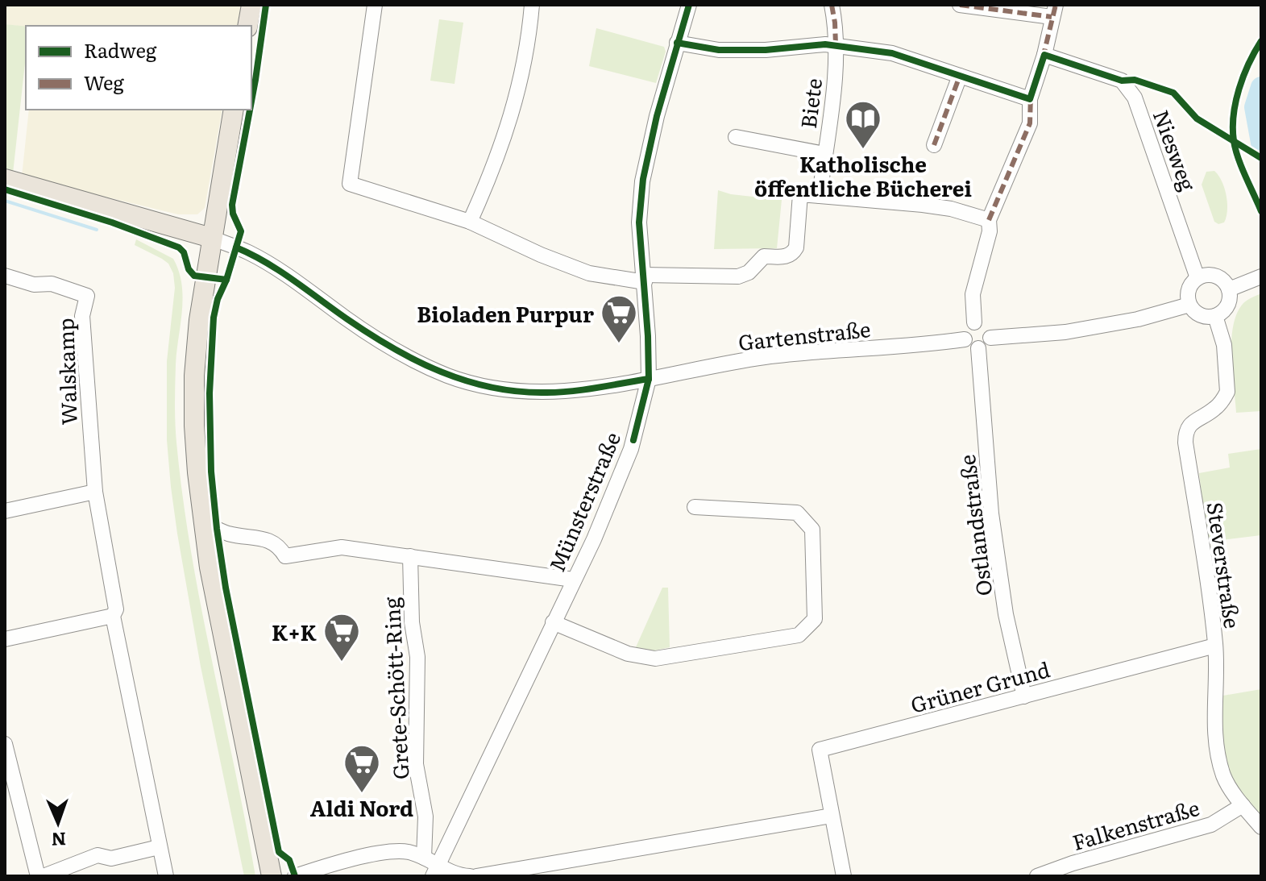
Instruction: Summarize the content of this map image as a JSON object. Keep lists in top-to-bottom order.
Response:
{
  "streets": {
    "street": [
      "Biete",
      "Niesweg",
      "Gartenstraße",
      "Walskamp",
      "Münsterstraße",
      "Ostlandstraße",
      "Steverstraße",
      "Grüner Grund",
      "Grete-Schött-Ring",
      "Falkenstraße"
    ]
  },
  "crossings": [
    ["Niesweg", "Steverstraße"],
    ["Gartenstraße", "Münsterstraße"],
    ["Gartenstraße", "Ostlandstraße"],
    ["Ostlandstraße", "Grüner Grund"],
    ["Steverstraße", "Grüner Grund"],
    ["Steverstraße", "Falkenstraße"]
  ],
  "places": {
    "library": ["Katholische öffentliche Bücherei"],
    "supermarket": ["Bioladen Purpur", "K+K", "Aldi Nord"]
  },
  "legend": ["Radweg", "Weg"],
  "north": "bottom"
}
